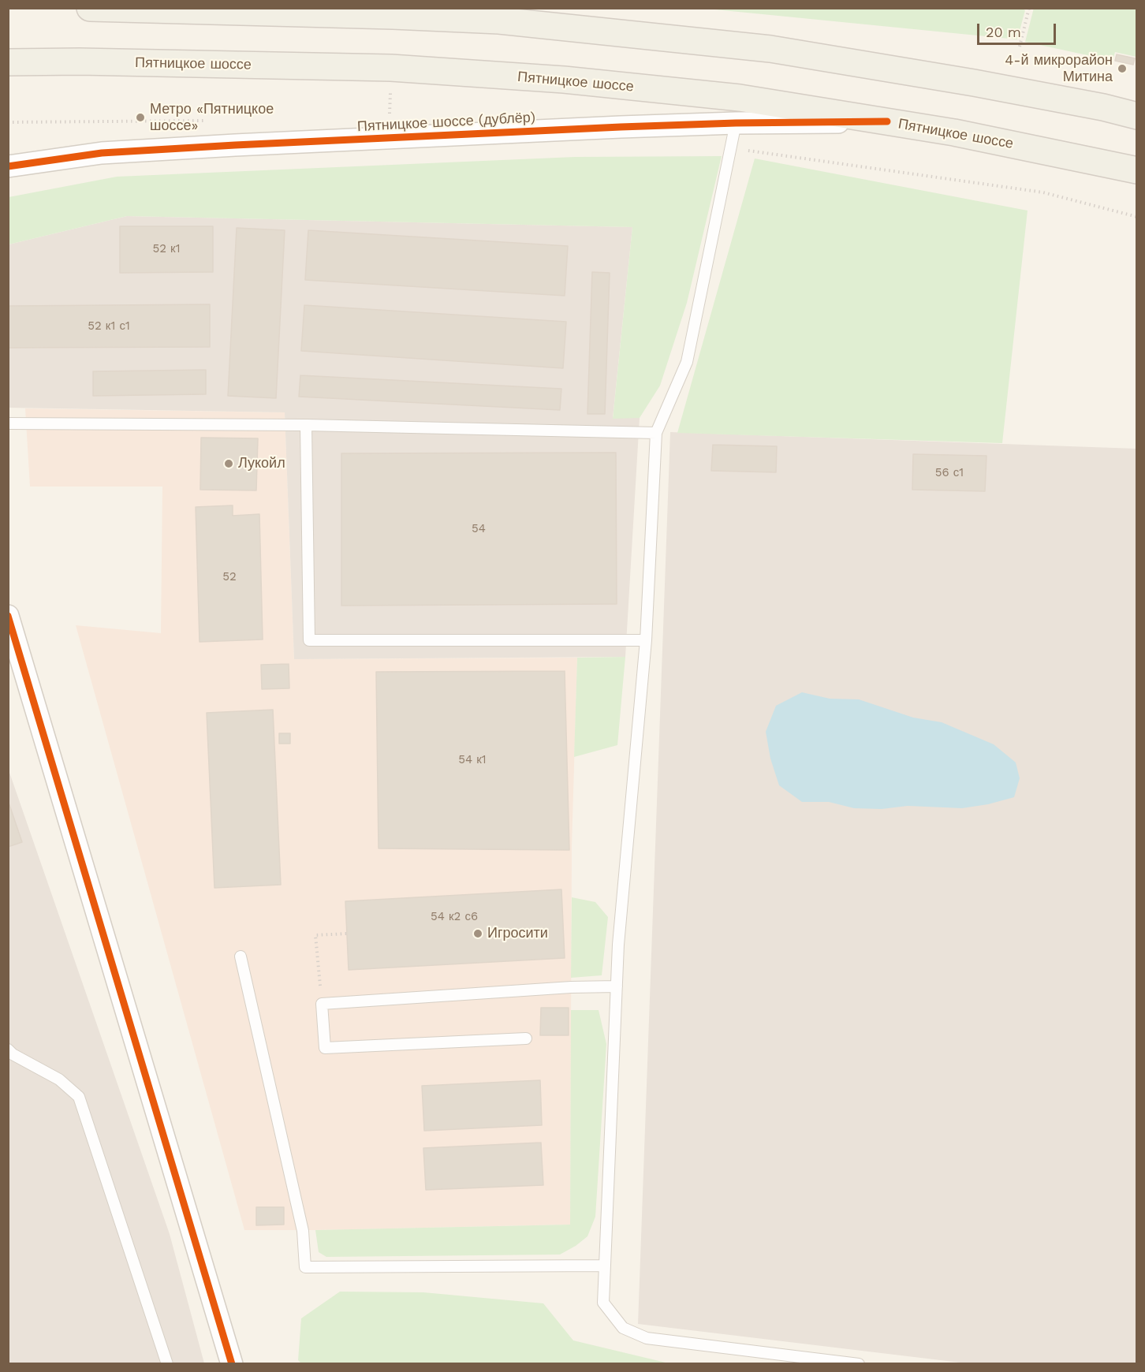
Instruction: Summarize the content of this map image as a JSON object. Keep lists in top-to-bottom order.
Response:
{
  "streets": {
    "main road": ["Пятницкое шоссе"],
    "street": ["Пятницкое шоссе (дублёр)"]
  },
  "crossings": [
    ["Пятницкое шоссе", "Пятницкое шоссе (дублёр)"]
  ],
  "places": [
    "4-й микрорайон Митина",
    "Метро «Пятницкое шоссе»",
    "Лукойл",
    "Игросити"
  ],
  "house_numbers": [
    "52 к1",
    "52 к1 с1",
    "56 с1",
    "54",
    "52",
    "54 к1",
    "54 к2 с6"
  ],
  "scale_bar": "20 m"
}
